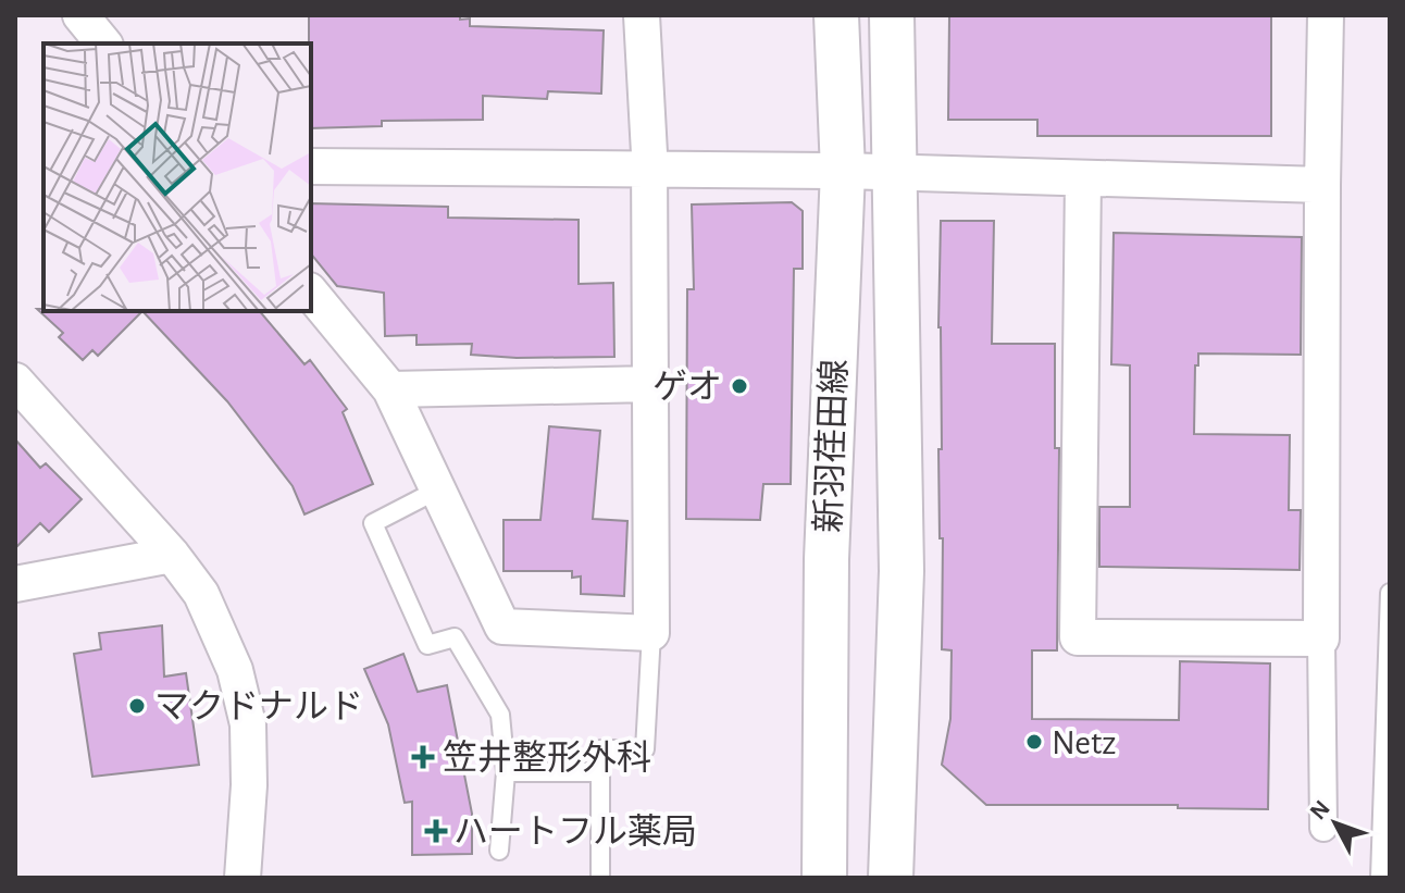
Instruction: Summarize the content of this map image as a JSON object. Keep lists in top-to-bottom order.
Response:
{
  "streets": {
    "street": ["新羽荏田線"]
  },
  "places": {
    "other": ["ゲオ", "マクドナルド", "Netz"],
    "health": ["笠井整形外科", "ハートフル薬局"]
  },
  "north": "top left"
}
